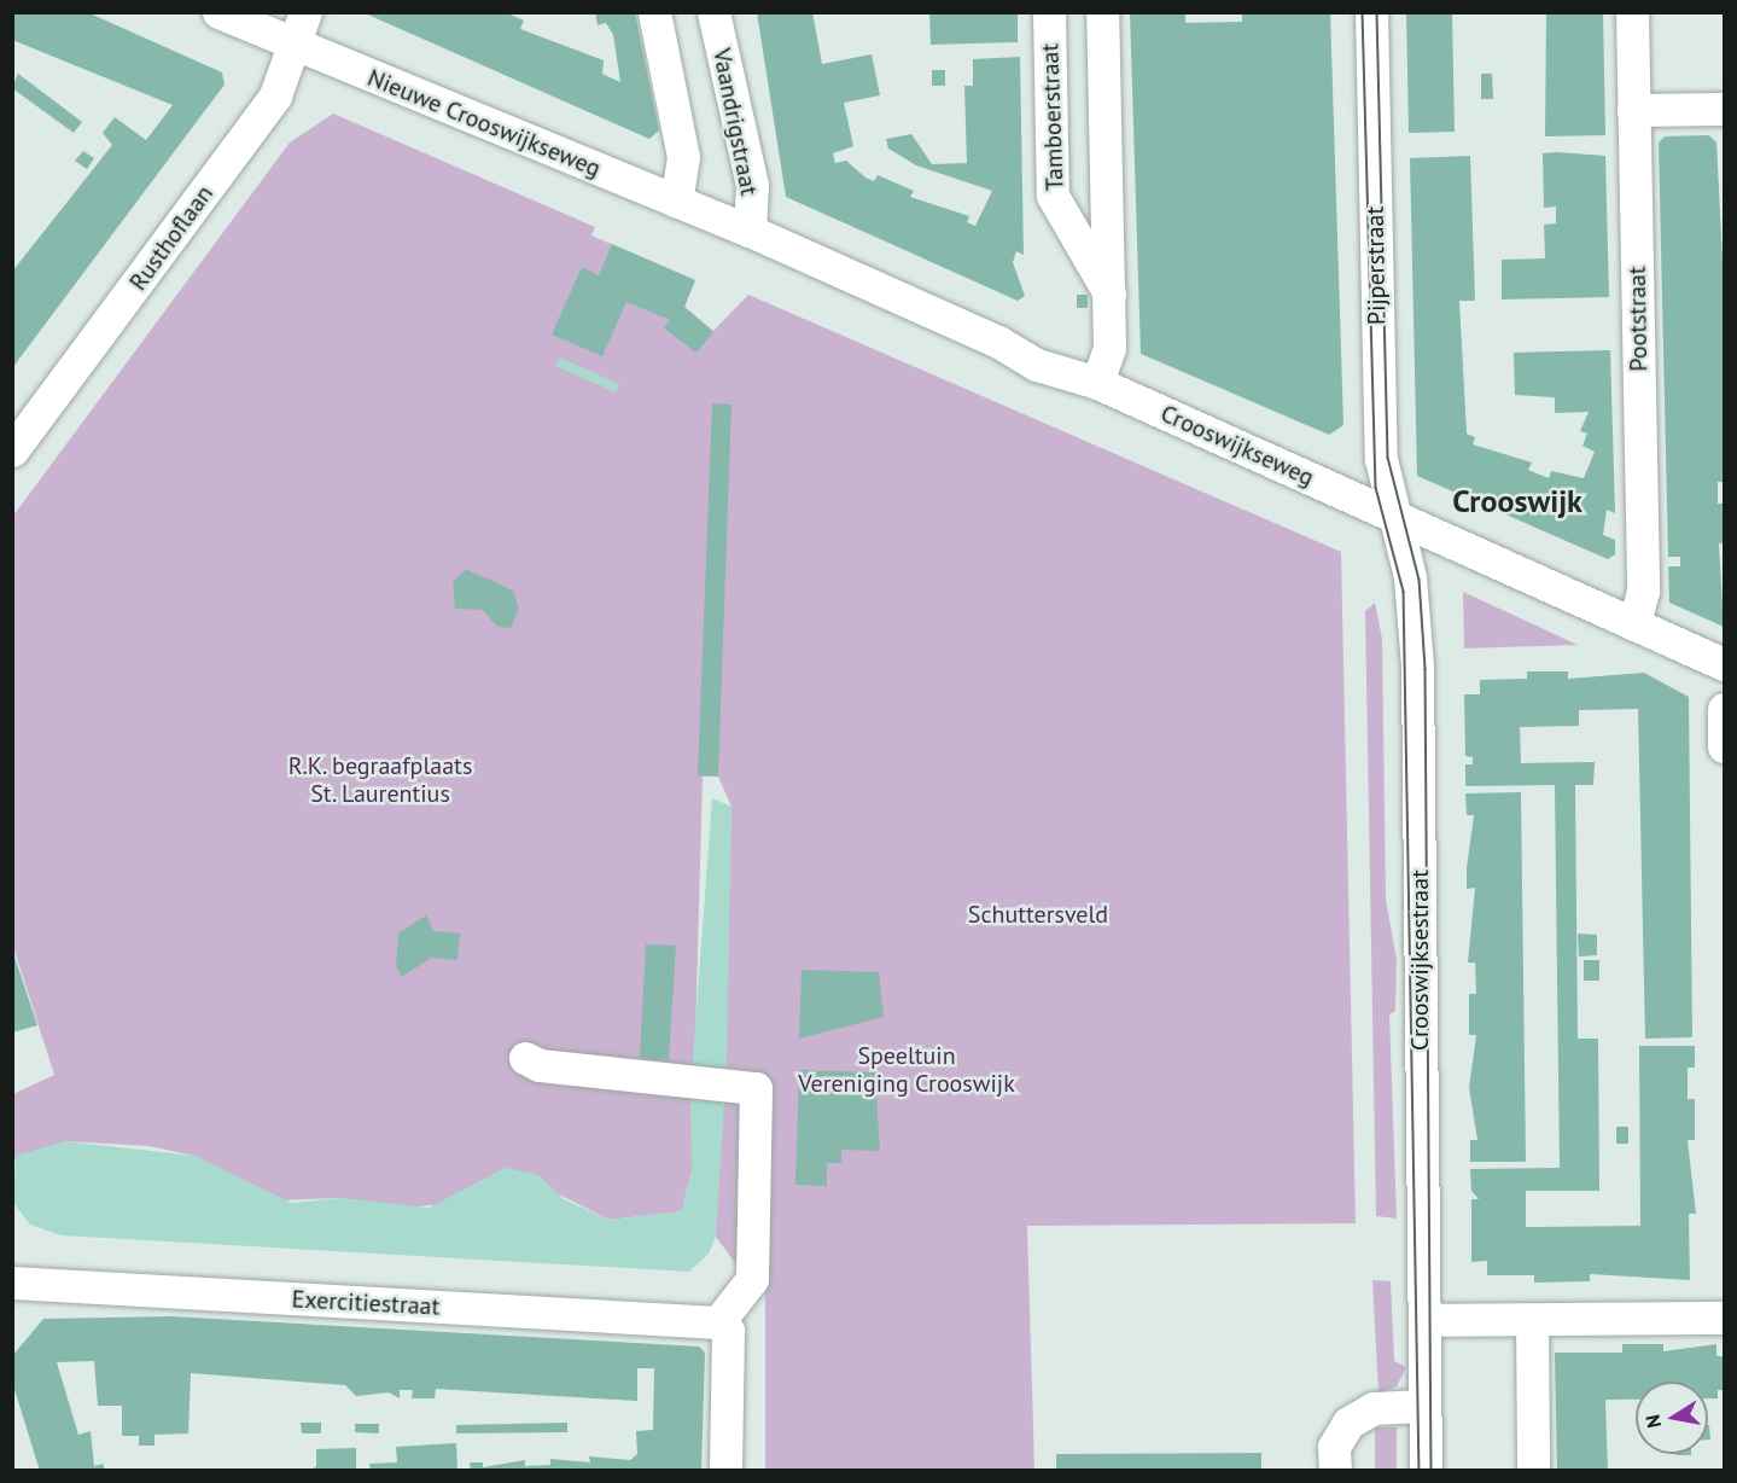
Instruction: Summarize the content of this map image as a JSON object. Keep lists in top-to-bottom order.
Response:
{
  "streets": {
    "street": [
      "Tamboerstraat",
      "Vaandrigstraat",
      "Nieuwe Crooswijkseweg",
      "Rusthoflaan",
      "Pijperstraat",
      "Pootstraat",
      "Crooswijkseweg",
      "Crooswijksestraat",
      "Exercitiestraat"
    ]
  },
  "crossings": [
    ["Tamboerstraat", "Crooswijkseweg"],
    ["Vaandrigstraat", "Nieuwe Crooswijkseweg"],
    ["Vaandrigstraat", "Crooswijkseweg"],
    ["Nieuwe Crooswijkseweg", "Rusthoflaan"],
    ["Nieuwe Crooswijkseweg", "Crooswijkseweg"],
    ["Pijperstraat", "Crooswijkseweg"],
    ["Pijperstraat", "Crooswijksestraat"],
    ["Pootstraat", "Crooswijkseweg"],
    ["Crooswijkseweg", "Crooswijksestraat"]
  ],
  "districts": ["Crooswijk"],
  "parks": ["R.K. begraafplaats St. Laurentius", "Schuttersveld", "Speeltuin Vereniging Crooswijk"],
  "north": "left"
}
